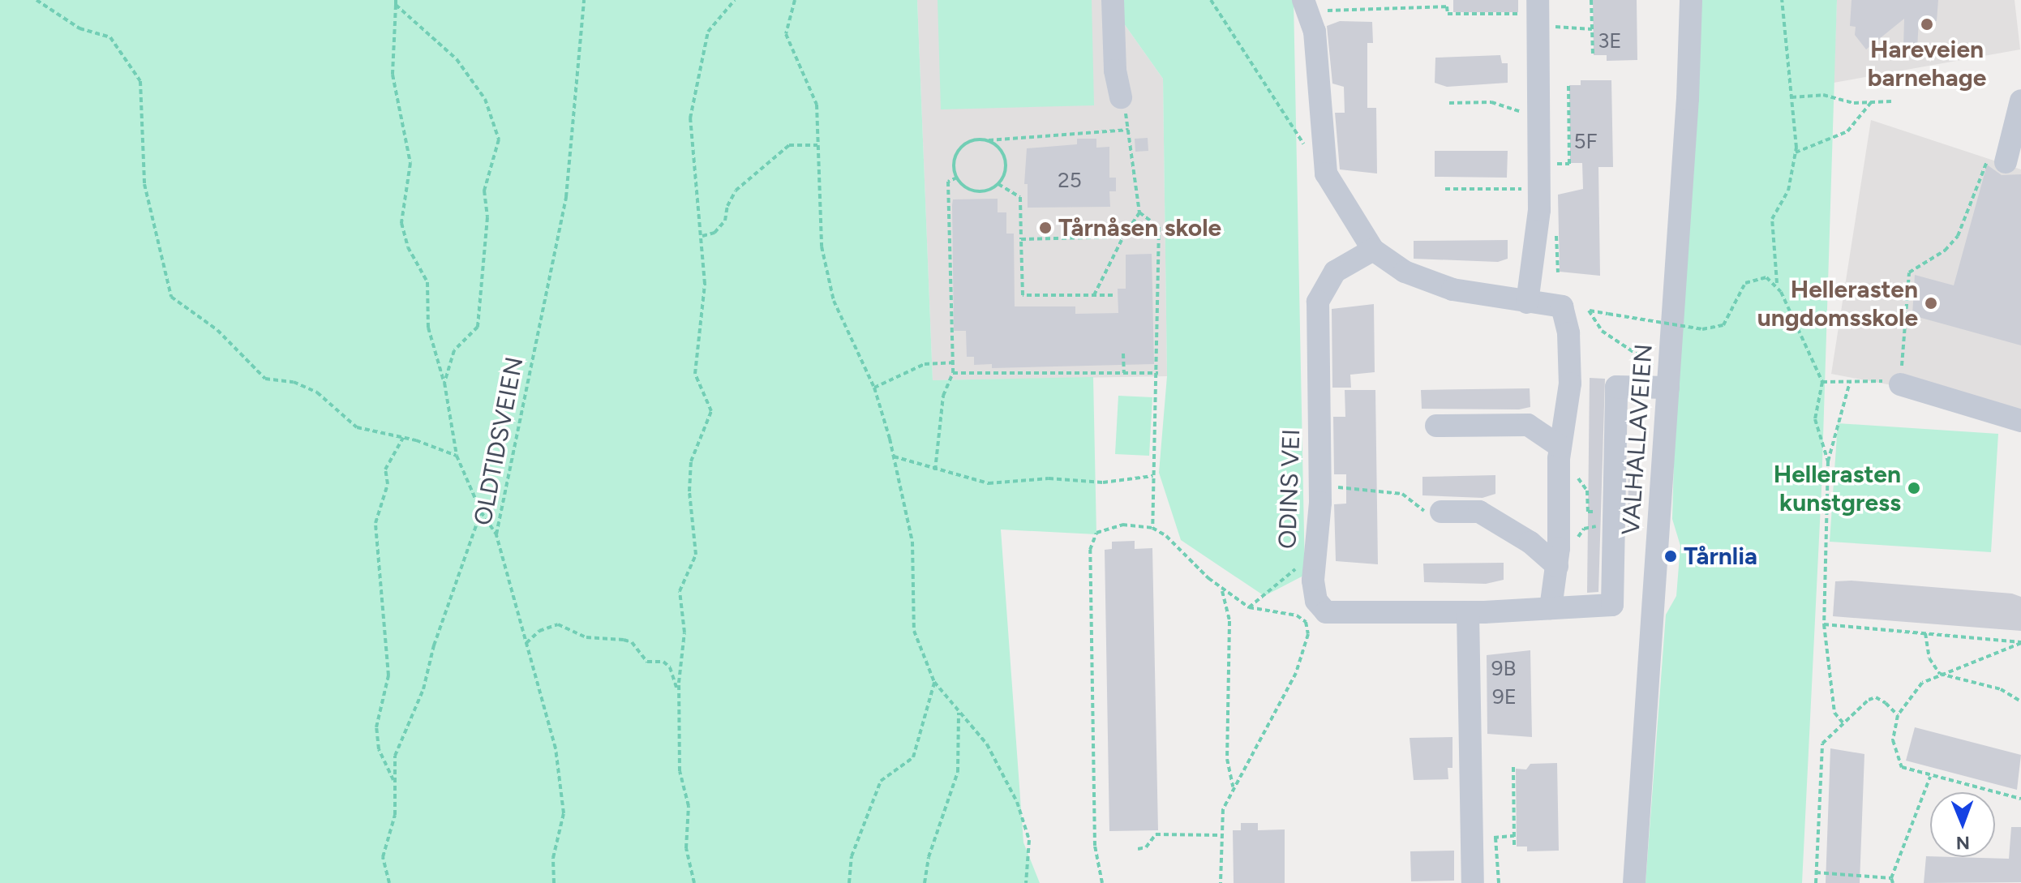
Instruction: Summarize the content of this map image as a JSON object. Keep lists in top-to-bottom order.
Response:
{
  "streets": {
    "street": ["VALHALLAVEIEN", "ODINS VEI"],
    "path": ["OLDTIDSVEIEN"]
  },
  "places": [
    "Hareveien barnehage",
    "Tårnåsen skole",
    "Hellerasten ungdomsskole",
    "Hellerasten kunstgress",
    "Tårnlia"
  ],
  "house_numbers": [
    "3E",
    "5F",
    "25",
    "9B",
    "9E"
  ],
  "north": "bottom"
}
